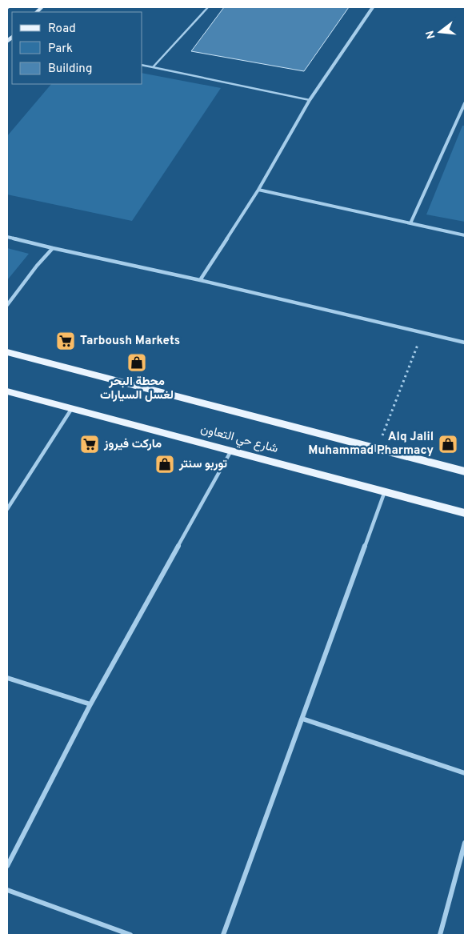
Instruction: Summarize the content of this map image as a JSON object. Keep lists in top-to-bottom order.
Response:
{
  "streets": {
    "main road": ["شارع حي التعاون"]
  },
  "places": {
    "supermarket": ["Tarboush Markets", "ماركت فيروز"],
    "shop": ["محطة البحر لغسل السيارات", "Alq Jalil Muhammad Pharmacy", "توربو سنتر"]
  },
  "legend": ["Road", "Park", "Building"],
  "north": "left"
}
